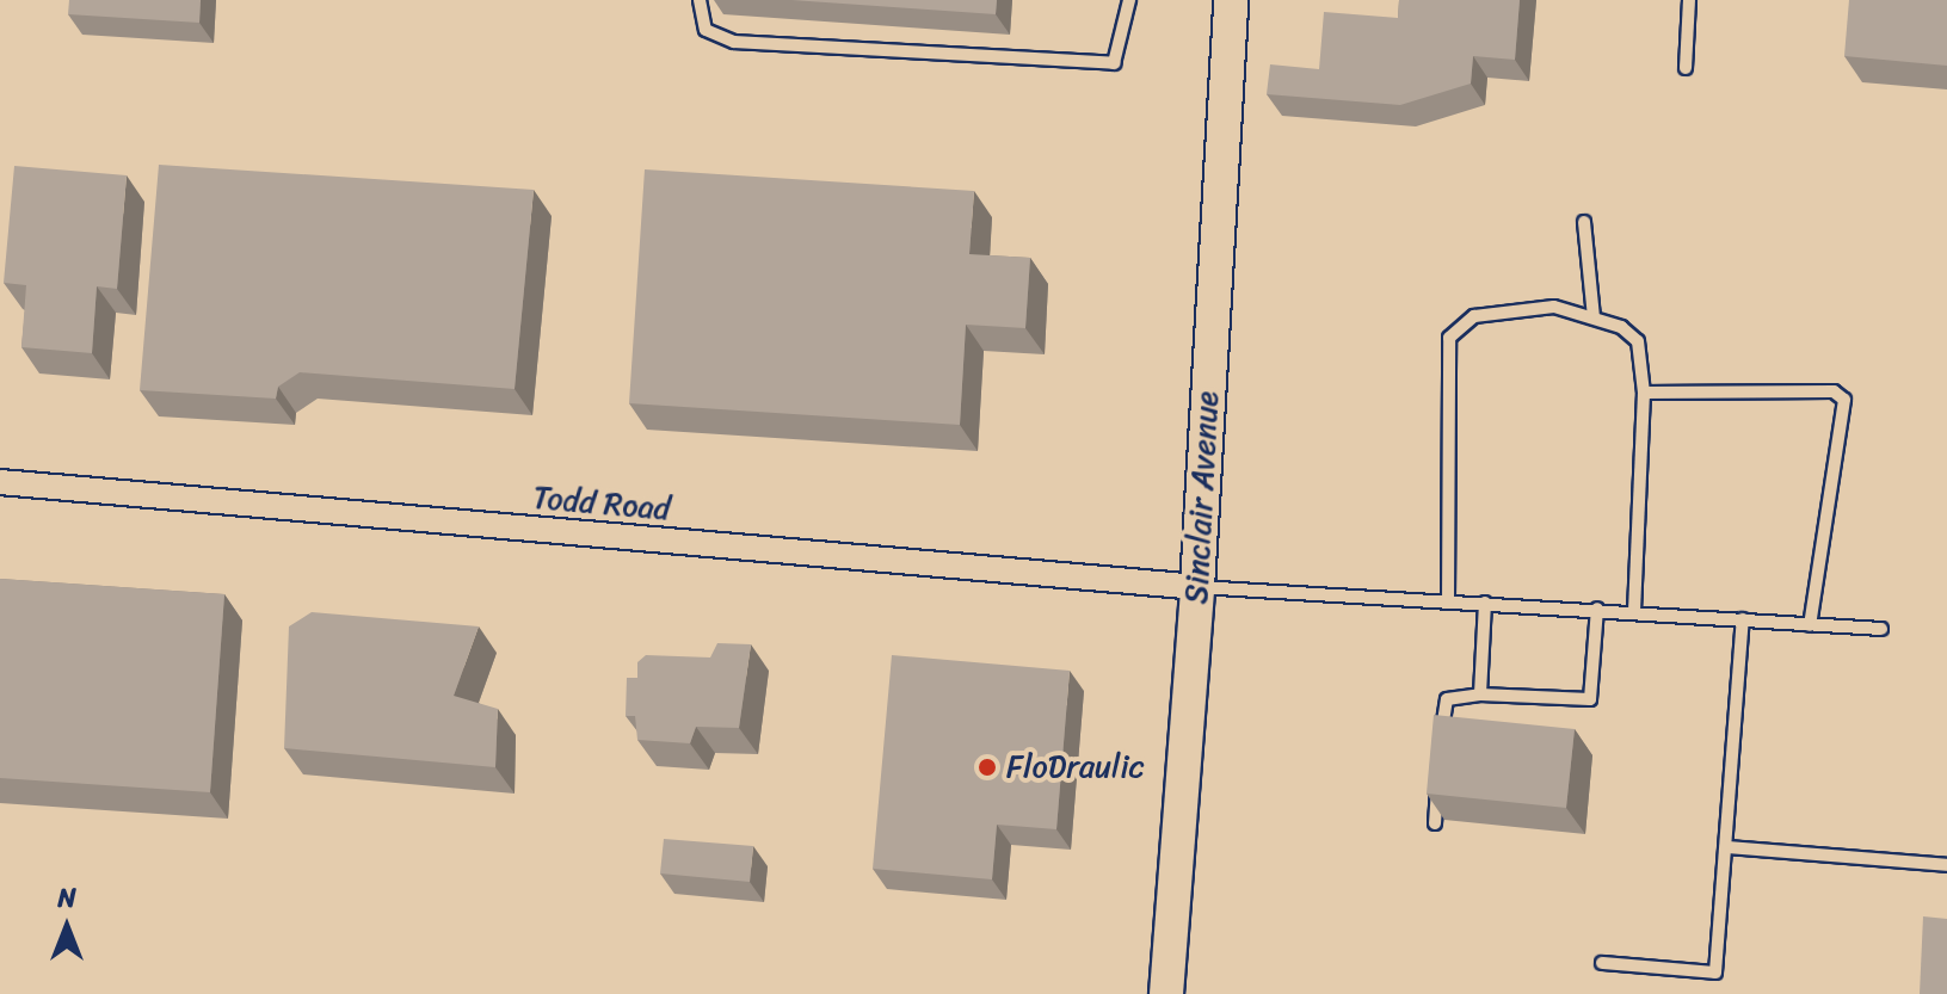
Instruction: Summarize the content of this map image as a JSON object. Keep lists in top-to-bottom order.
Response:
{
  "streets": {
    "street": ["Sinclair Avenue", "Todd Road"]
  },
  "crossings": [
    ["Sinclair Avenue", "Todd Road"]
  ],
  "places": ["FloDraulic"],
  "north": "top"
}
